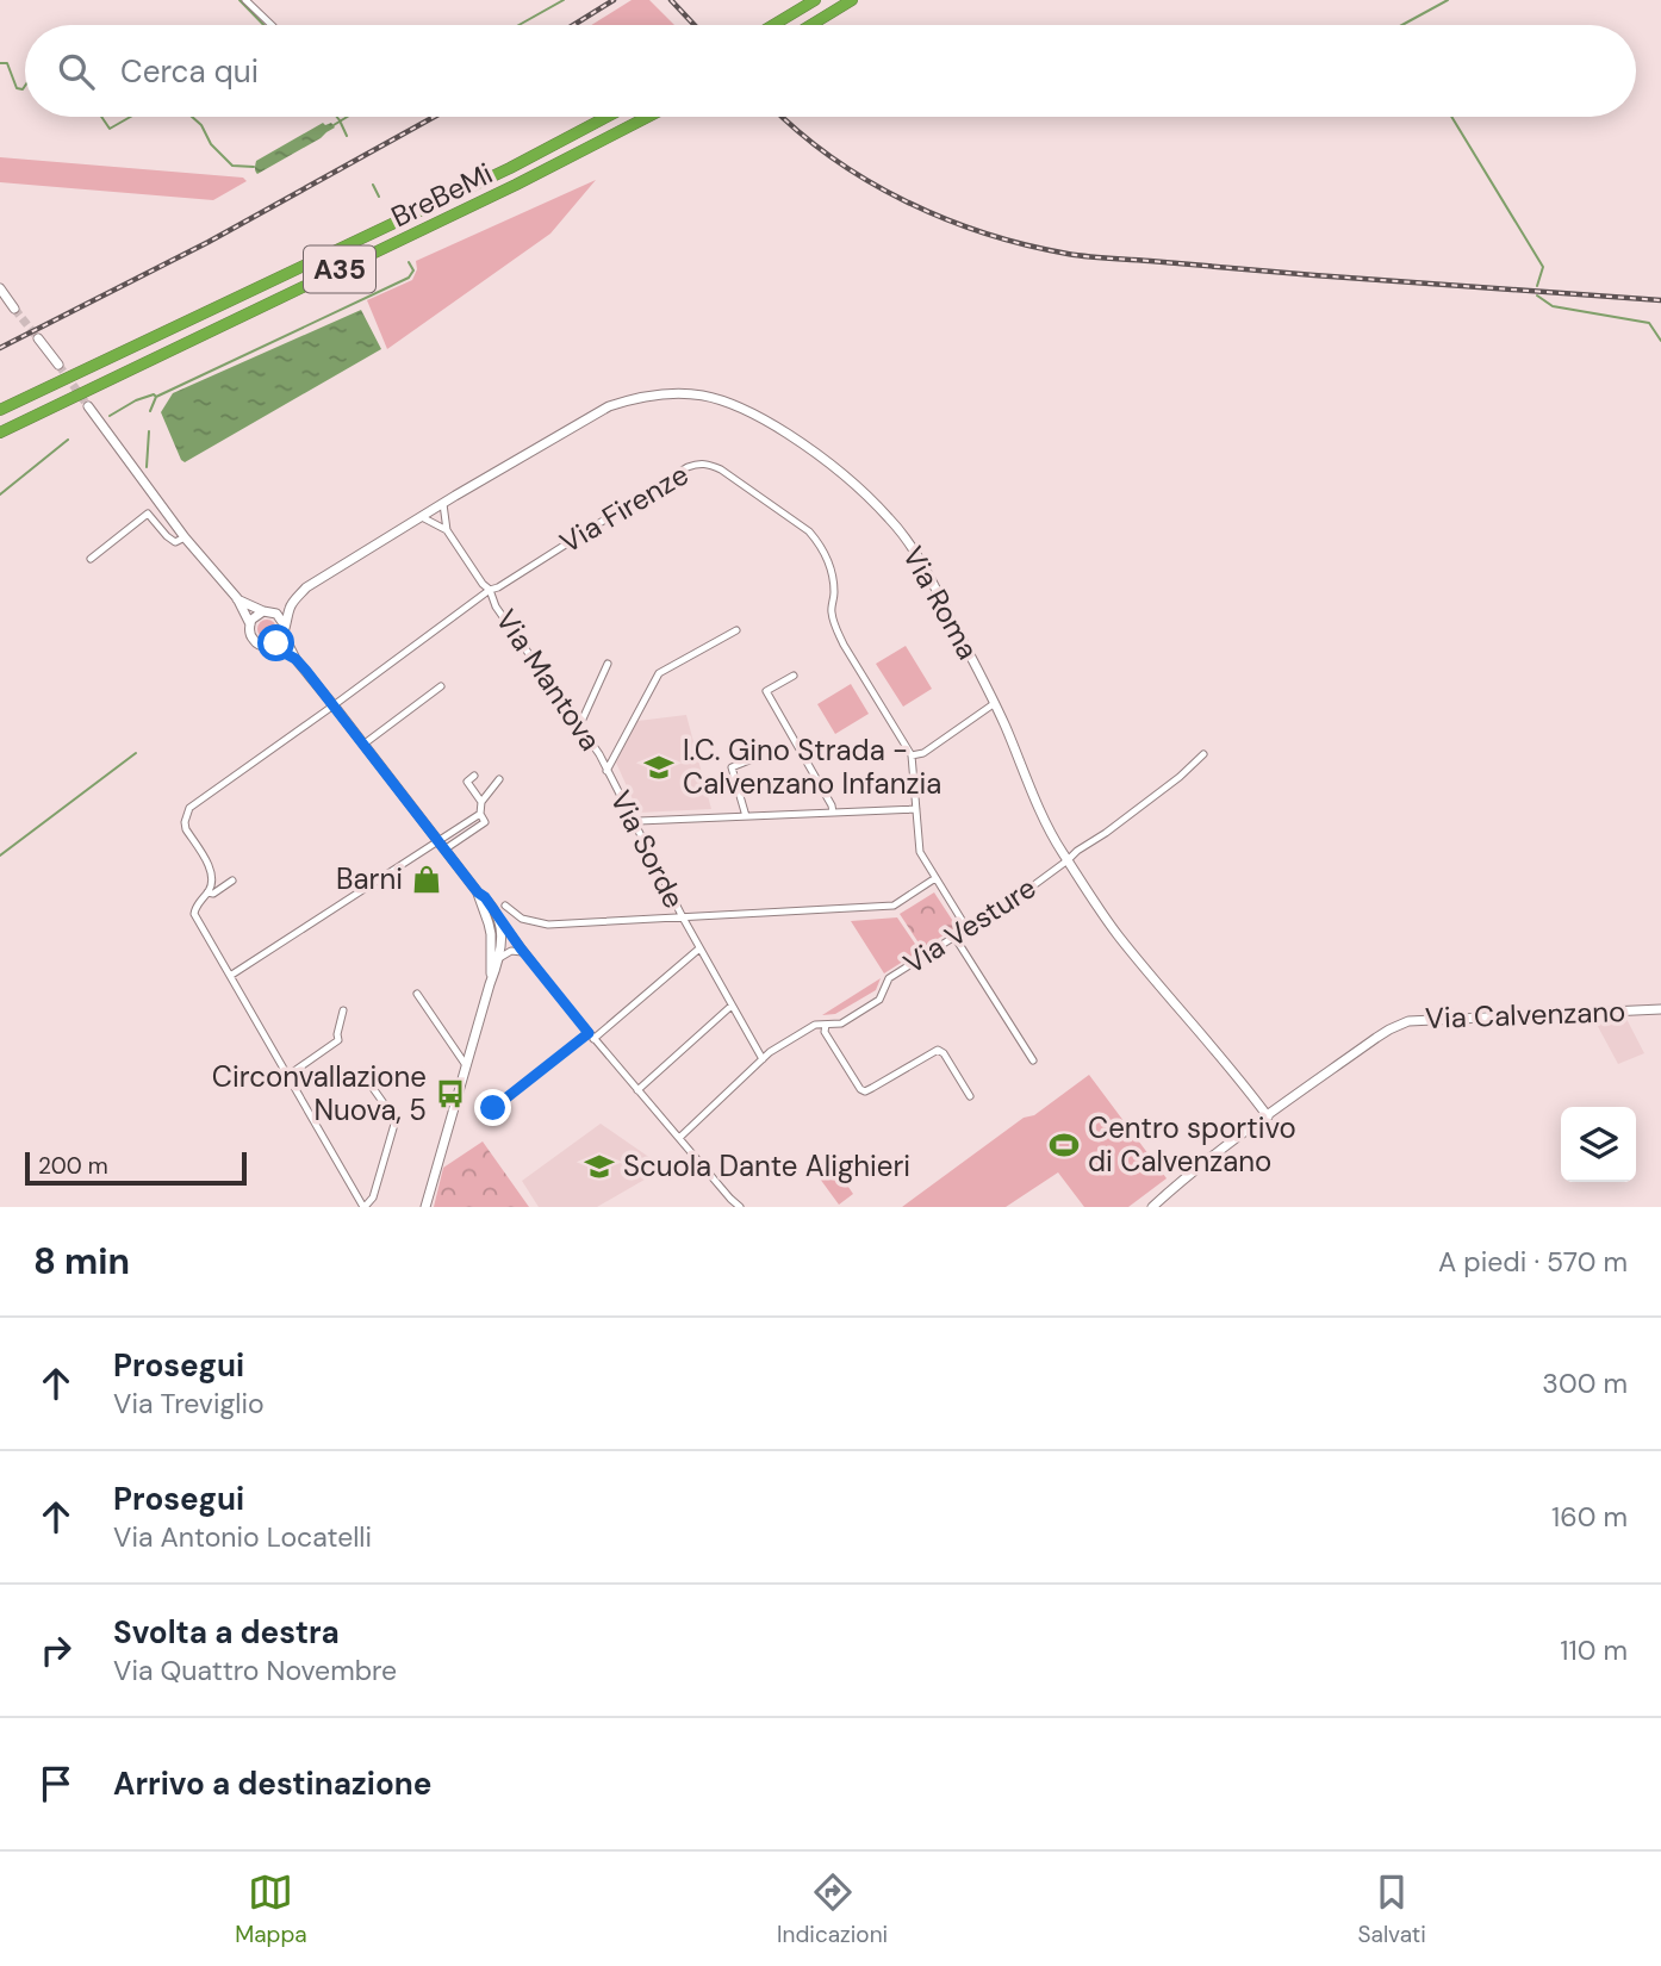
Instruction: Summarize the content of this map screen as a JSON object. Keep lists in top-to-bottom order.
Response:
{
  "streets": {
    "highway": ["BreBeMi", "A35"],
    "street": [
      "Via Firenze",
      "Via Roma",
      "Via Mantova",
      "Via Sorde",
      "Via Vesture",
      "Via Calvenzano"
    ]
  },
  "crossings": [
    ["Via Firenze", "Via Mantova"],
    ["Via Firenze", "Via Vesture"],
    ["Via Roma", "Via Vesture"],
    ["Via Roma", "Via Calvenzano"],
    ["Via Mantova", "Via Sorde"],
    ["Via Sorde", "Via Vesture"]
  ],
  "places": {
    "school or university": ["I.C. Gino Strada - Calvenzano Infanzia", "Scuola Dante Alighieri"],
    "shop": ["Barni"],
    "bus stop": ["Circonvallazione Nuova, 5"],
    "sports": ["Centro sportivo di Calvenzano"]
  },
  "scale_bar": "200 m",
  "page": {
    "search": "Cerca qui",
    "scale": "200 m",
    "heading": ["8 min", "A piedi · 570 m"],
    "list": [
      ["Prosegui", "Via Treviglio", "300 m"],
      ["Prosegui", "Via Antonio Locatelli", "160 m"],
      ["Svolta a destra", "Via Quattro Novembre", "110 m"],
      "Arrivo a destinazione"
    ],
    "nav": ["Mappa", "Indicazioni", "Salvati"]
  }
}
